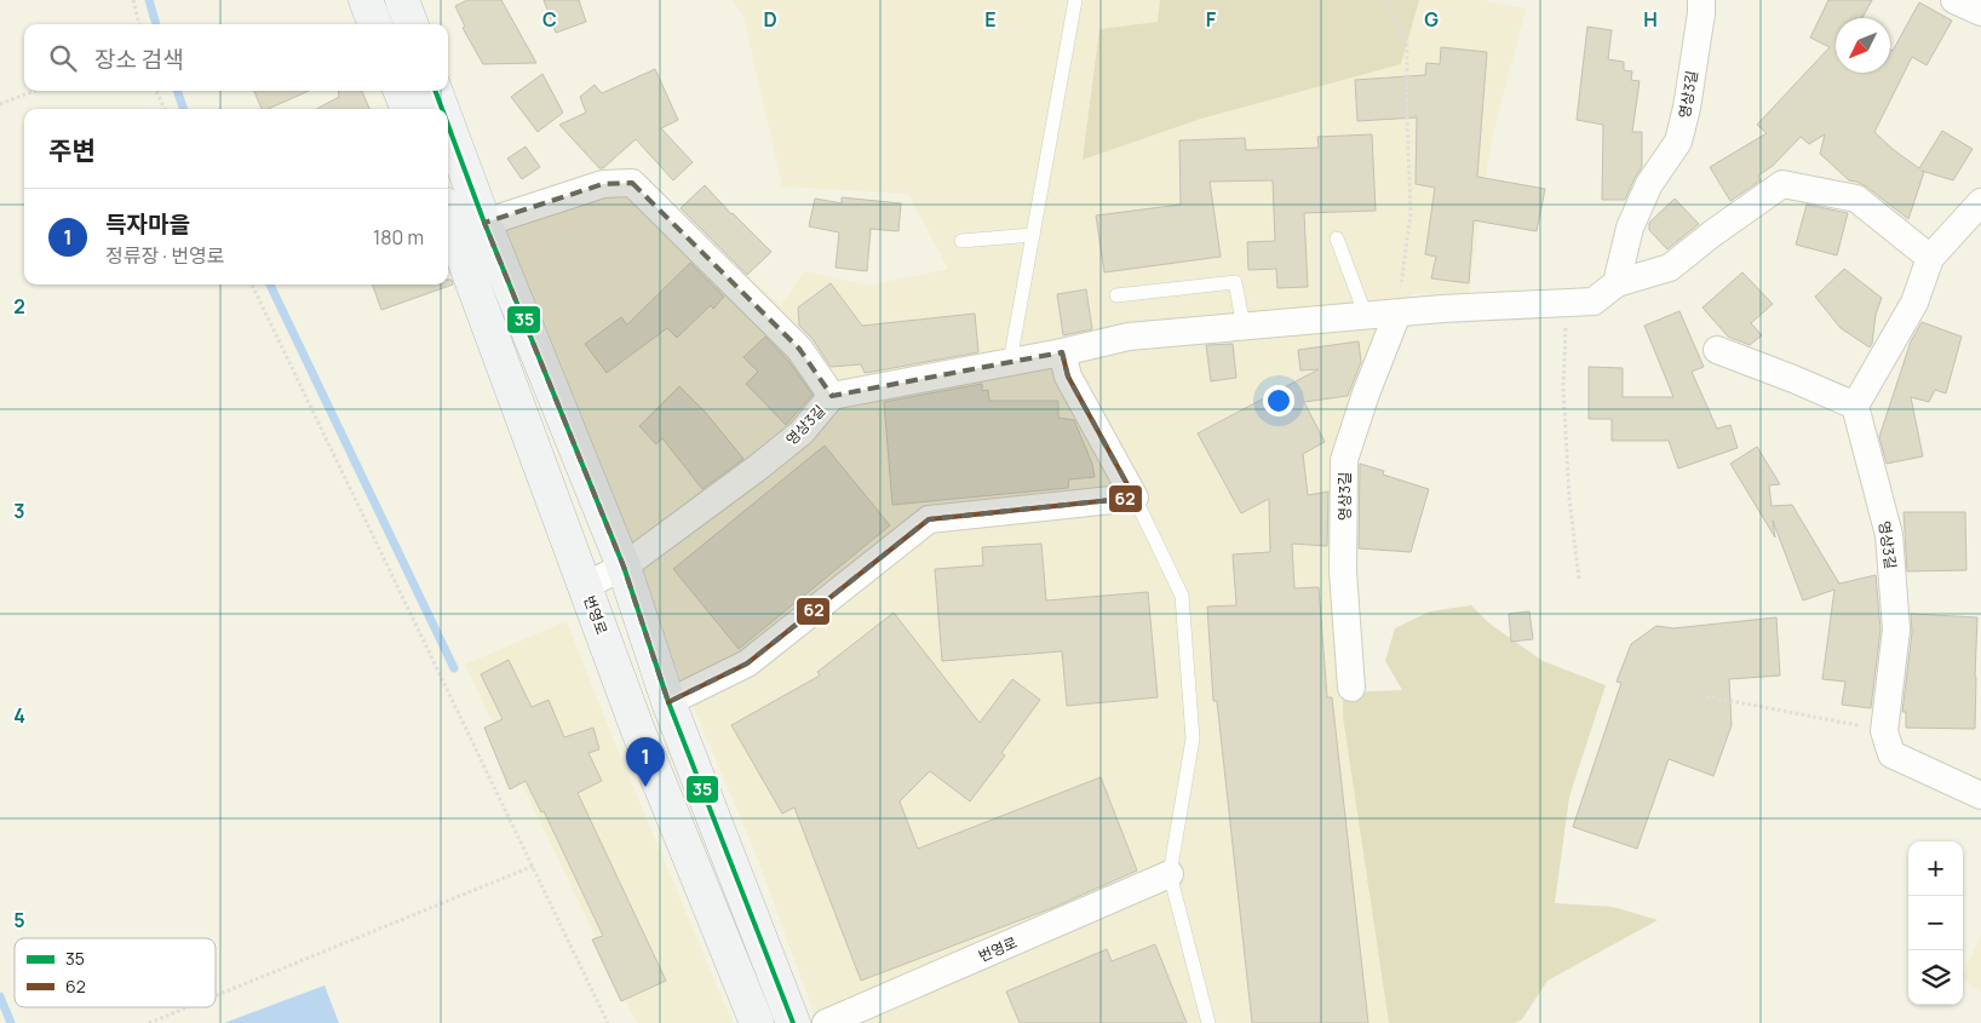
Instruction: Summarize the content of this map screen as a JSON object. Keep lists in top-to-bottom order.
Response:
{
  "streets": {
    "main road": ["번영로"],
    "street": ["영상3길"]
  },
  "crossings": [
    ["영상3길", "번영로"]
  ],
  "lines": ["transit line 35", "transit line 62"],
  "legend": ["35", "62"],
  "north": "bottom left",
  "page": {
    "search": "장소 검색",
    "heading": "주변",
    "list": [
      {
        "mark": "1",
        "name": "득자마을",
        "note": "정류장 · 번영로",
        "value": "180 m"
      }
    ],
    "pins": "1",
    "map_buttons": ["+", "−"]
  },
  "grid": {
    "columns": [
      "C",
      "D",
      "E",
      "F",
      "G",
      "H"
    ],
    "rows": [
      "2",
      "3",
      "4",
      "5"
    ]
  }
}
